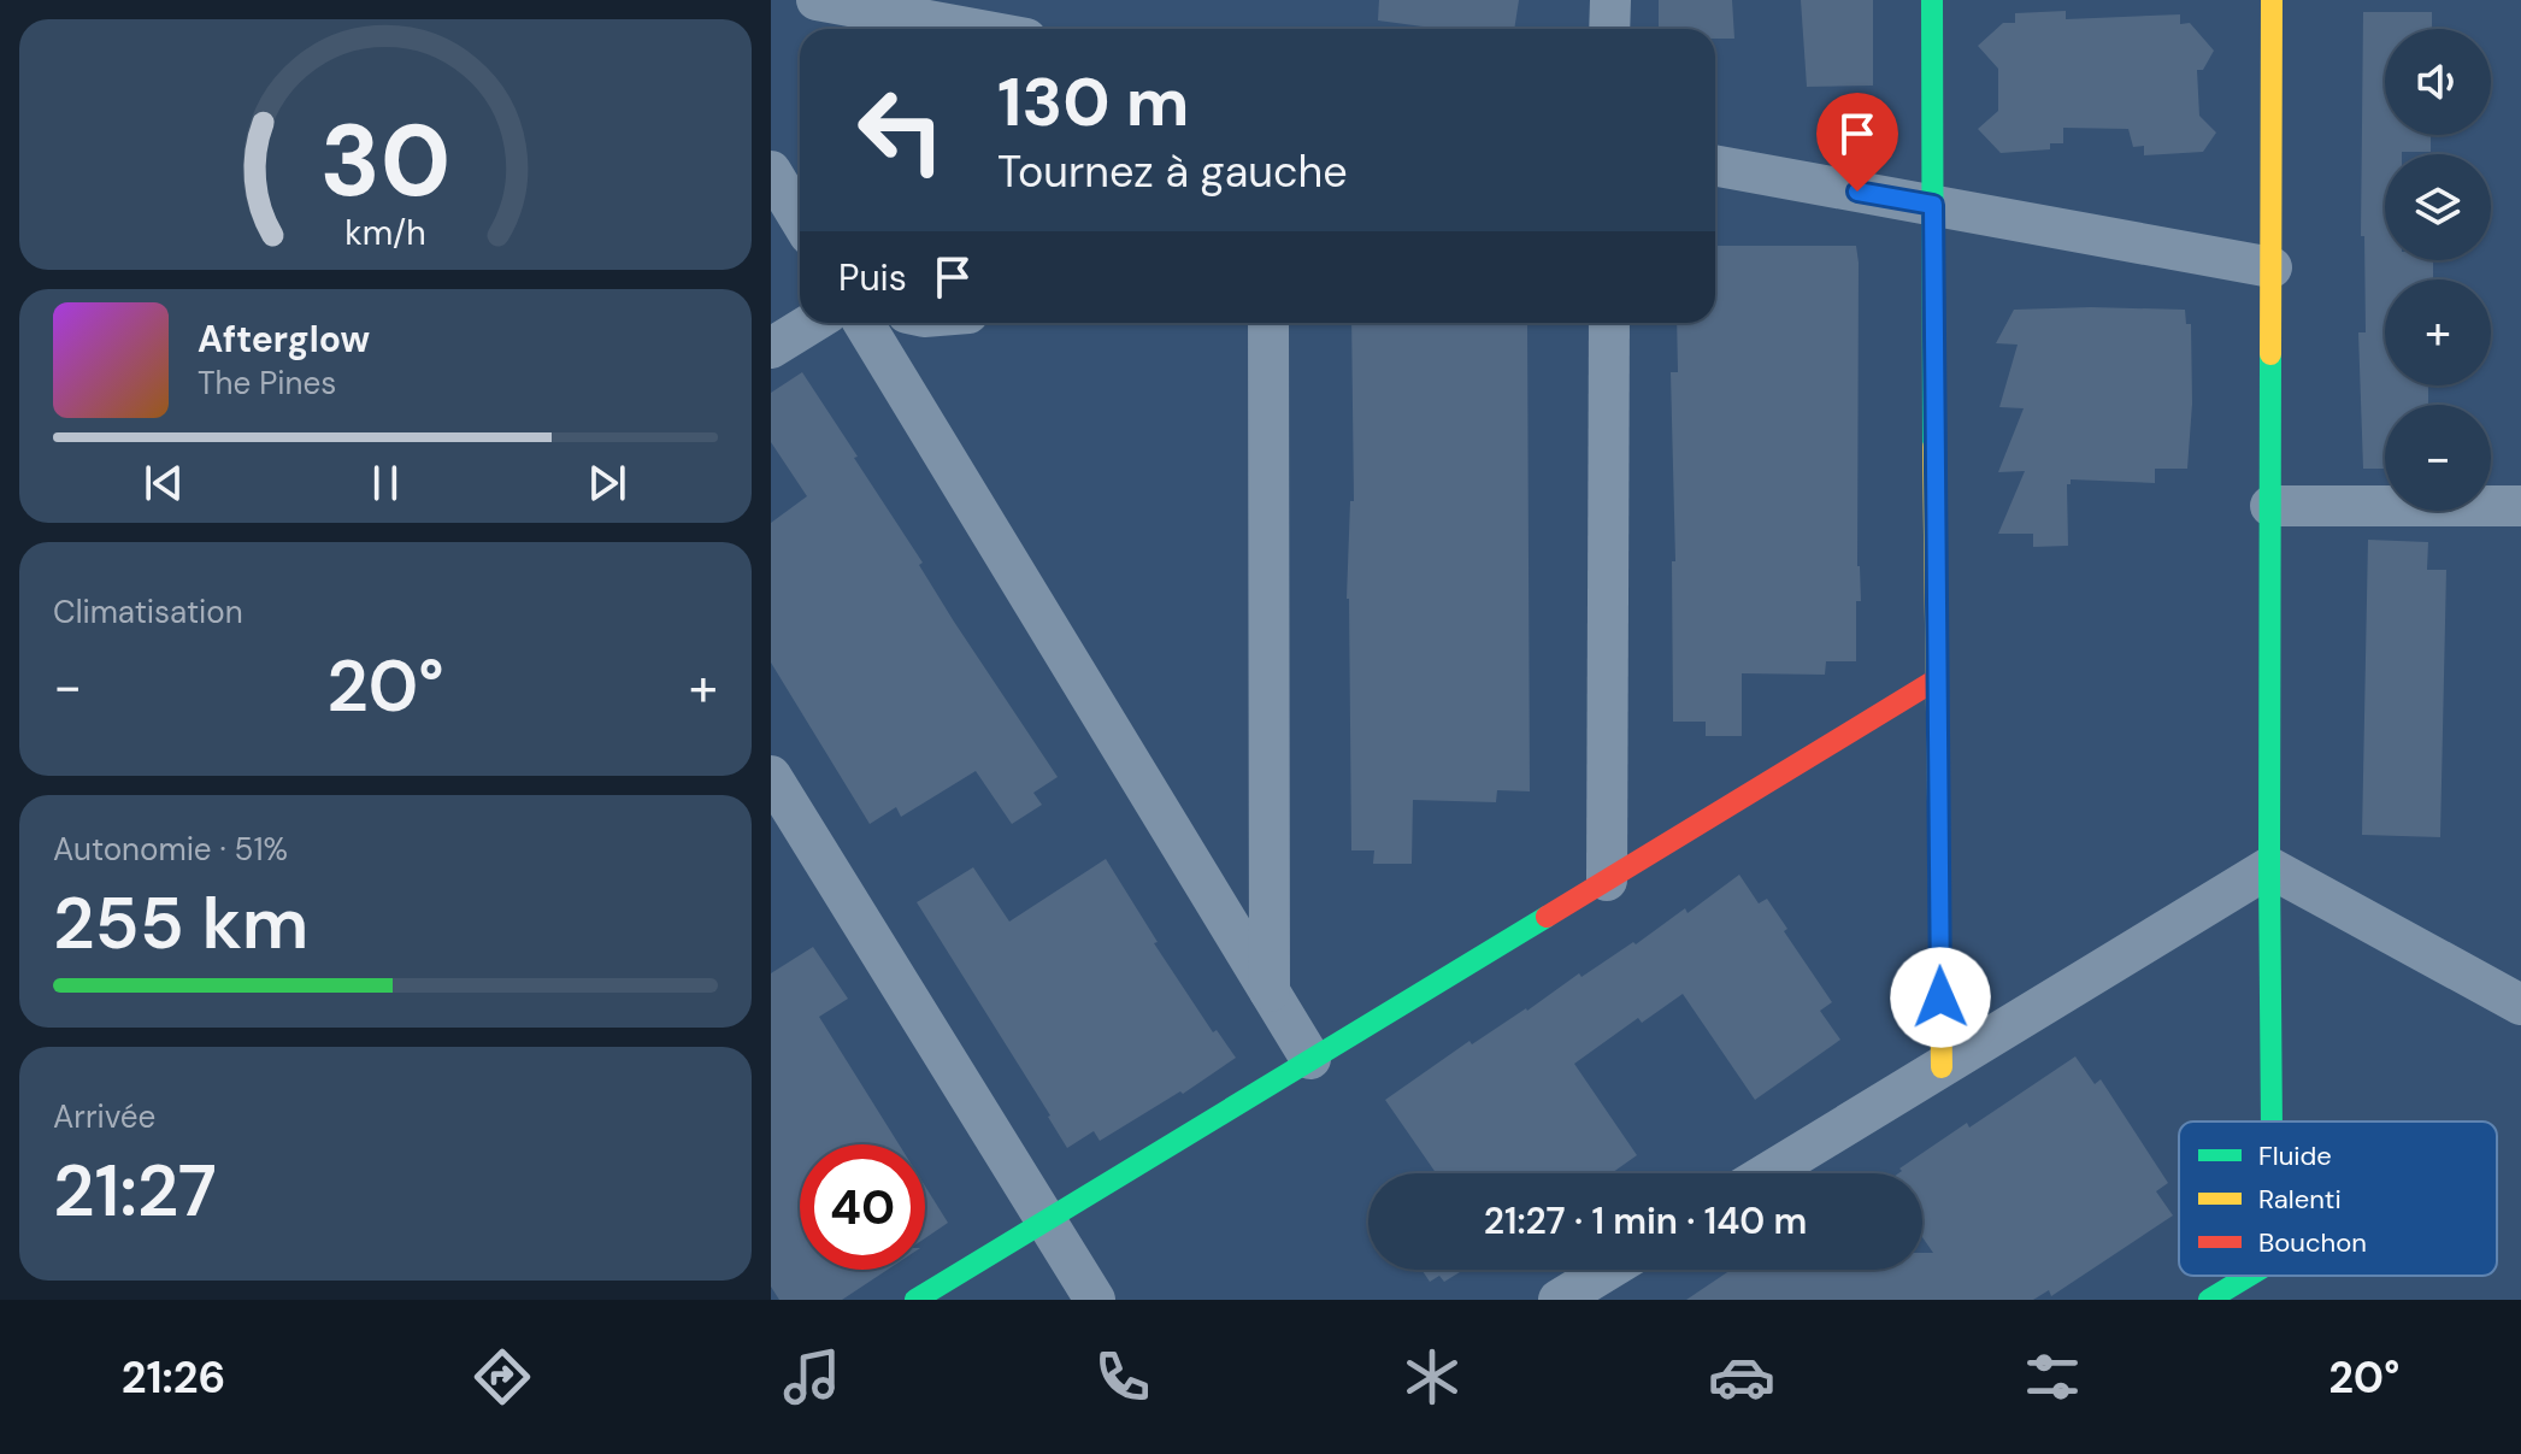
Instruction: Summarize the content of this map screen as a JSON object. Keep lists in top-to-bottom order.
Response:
{
  "legend": ["Fluide", "Ralenti", "Bouchon"],
  "page": {
    "map_buttons": ["+", "−"],
    "turn": ["130 m", "Tournez à gauche"],
    "then": "Puis",
    "song": ["Afterglow", "The Pines"],
    "tile": [
      "Climatisation",
      ["Autonomie · 51%", "255 km"],
      ["Arrivée", "21:27"]
    ],
    "heat": ["−", "20°", "+"],
    "limit": "40",
    "trip": "21:27 · 1 min · 140 m",
    "tabs": ["21:26", "20°"],
    "gauge": ["30", "km/h"]
  }
}
